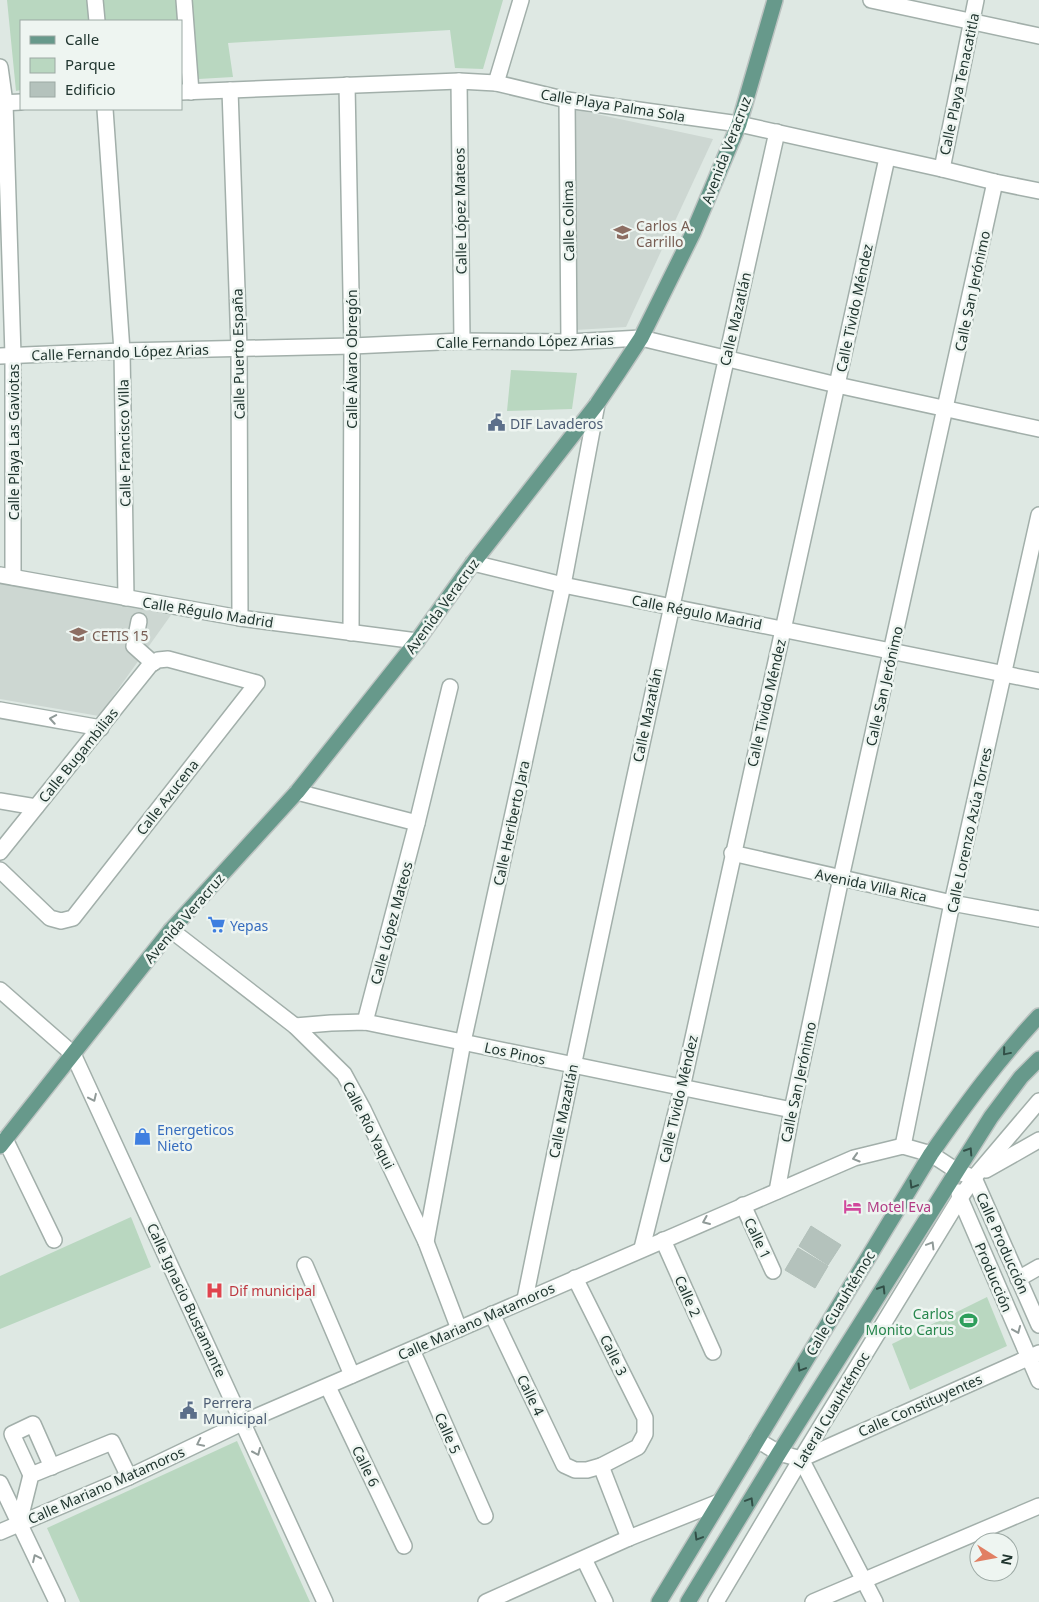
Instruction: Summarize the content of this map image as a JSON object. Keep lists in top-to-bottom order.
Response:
{
  "streets": {
    "main road": ["Avenida Veracruz", "Calle Cuauhtémoc"],
    "street": [
      "Calle Playa Tenacatitla",
      "Calle Playa Palma Sola",
      "Calle López Mateos",
      "Calle Colima",
      "Calle San Jerónimo",
      "Calle Tivido Méndez",
      "Calle Mazatlán",
      "Calle Fernando López Arias",
      "Calle Puerto España",
      "Calle Álvaro Obregón",
      "Calle Playa Las Gaviotas",
      "Calle Francisco Villa",
      "Calle Régulo Madrid",
      "Calle Bugambilias",
      "Calle Azucena",
      "Calle Heriberto Jara",
      "Calle Lorenzo Azúa Torres",
      "Avenida Villa Rica",
      "Los Pinos",
      "Calle Río Yaqui",
      "Calle 1",
      "Calle Producción",
      "Producción",
      "Calle 2",
      "Calle Ignacio Bustamante",
      "Calle Mariano Matamoros",
      "Calle 3",
      "Calle 4",
      "Calle Constituyentes",
      "Lateral Cuauhtémoc",
      "Calle 5",
      "Calle 6"
    ]
  },
  "crossings": [
    ["Calle Playa Tenacatitla", "Calle Playa Palma Sola"],
    ["Calle Playa Palma Sola", "Avenida Veracruz"],
    ["Calle Playa Palma Sola", "Calle López Mateos"],
    ["Calle Playa Palma Sola", "Calle Colima"],
    ["Calle Playa Palma Sola", "Calle San Jerónimo"],
    ["Calle Playa Palma Sola", "Calle Tivido Méndez"],
    ["Calle Playa Palma Sola", "Calle Mazatlán"],
    ["Calle Playa Palma Sola", "Calle Puerto España"],
    ["Calle Playa Palma Sola", "Calle Álvaro Obregón"],
    ["Avenida Veracruz", "Calle Fernando López Arias"],
    ["Avenida Veracruz", "Calle Régulo Madrid"],
    ["Avenida Veracruz", "Calle Heriberto Jara"],
    ["Avenida Veracruz", "Calle Río Yaqui"],
    ["Avenida Veracruz", "Calle Ignacio Bustamante"],
    ["Calle López Mateos", "Calle Fernando López Arias"],
    ["Calle López Mateos", "Los Pinos"],
    ["Calle Colima", "Calle Fernando López Arias"],
    ["Calle San Jerónimo", "Calle Fernando López Arias"],
    ["Calle San Jerónimo", "Calle Régulo Madrid"],
    ["Calle San Jerónimo", "Avenida Villa Rica"],
    ["Calle San Jerónimo", "Los Pinos"],
    ["Calle San Jerónimo", "Calle Mariano Matamoros"],
    ["Calle Tivido Méndez", "Calle Fernando López Arias"],
    ["Calle Tivido Méndez", "Calle Régulo Madrid"],
    ["Calle Tivido Méndez", "Avenida Villa Rica"],
    ["Calle Tivido Méndez", "Los Pinos"],
    ["Calle Tivido Méndez", "Calle Mariano Matamoros"],
    ["Calle Mazatlán", "Calle Fernando López Arias"],
    ["Calle Mazatlán", "Calle Régulo Madrid"],
    ["Calle Mazatlán", "Los Pinos"],
    ["Calle Mazatlán", "Calle Mariano Matamoros"],
    ["Calle Fernando López Arias", "Calle Puerto España"],
    ["Calle Fernando López Arias", "Calle Álvaro Obregón"],
    ["Calle Fernando López Arias", "Calle Playa Las Gaviotas"],
    ["Calle Fernando López Arias", "Calle Francisco Villa"],
    ["Calle Puerto España", "Calle Régulo Madrid"],
    ["Calle Álvaro Obregón", "Calle Régulo Madrid"],
    ["Calle Playa Las Gaviotas", "Calle Régulo Madrid"],
    ["Calle Francisco Villa", "Calle Régulo Madrid"],
    ["Calle Régulo Madrid", "Calle Heriberto Jara"],
    ["Calle Régulo Madrid", "Calle Lorenzo Azúa Torres"],
    ["Calle Bugambilias", "Calle Azucena"],
    ["Calle Heriberto Jara", "Los Pinos"],
    ["Calle Heriberto Jara", "Calle Río Yaqui"],
    ["Calle Lorenzo Azúa Torres", "Avenida Villa Rica"],
    ["Calle Lorenzo Azúa Torres", "Calle Mariano Matamoros"],
    ["Los Pinos", "Calle Río Yaqui"],
    ["Calle Río Yaqui", "Calle Mariano Matamoros"],
    ["Calle 1", "Calle Mariano Matamoros"],
    ["Calle Producción", "Producción"],
    ["Calle Producción", "Calle Cuauhtémoc"],
    ["Calle Producción", "Calle Mariano Matamoros"],
    ["Calle Producción", "Lateral Cuauhtémoc"],
    ["Producción", "Calle Cuauhtémoc"],
    ["Producción", "Calle Mariano Matamoros"],
    ["Producción", "Calle Constituyentes"],
    ["Producción", "Lateral Cuauhtémoc"],
    ["Calle 2", "Calle Mariano Matamoros"],
    ["Calle Ignacio Bustamante", "Calle Mariano Matamoros"],
    ["Calle Cuauhtémoc", "Calle Mariano Matamoros"],
    ["Calle Mariano Matamoros", "Calle 3"],
    ["Calle Mariano Matamoros", "Calle 4"],
    ["Calle Mariano Matamoros", "Calle 5"],
    ["Calle Mariano Matamoros", "Calle 6"],
    ["Calle 3", "Calle 4"],
    ["Calle Constituyentes", "Lateral Cuauhtémoc"]
  ],
  "one_way": ["Producción", "Lateral Cuauhtémoc"],
  "places": {
    "school or university": ["Carlos A. Carrillo", "CETIS 15"],
    "public building": ["DIF Lavaderos", "Perrera Municipal"],
    "supermarket": ["Yepas"],
    "shop": ["Energeticos Nieto"],
    "hotel": ["Motel Eva"],
    "hospital": ["Dif municipal"],
    "sports": ["Carlos Monito Carus"]
  },
  "legend": ["Calle", "Parque", "Edificio"],
  "north": "right"
}
